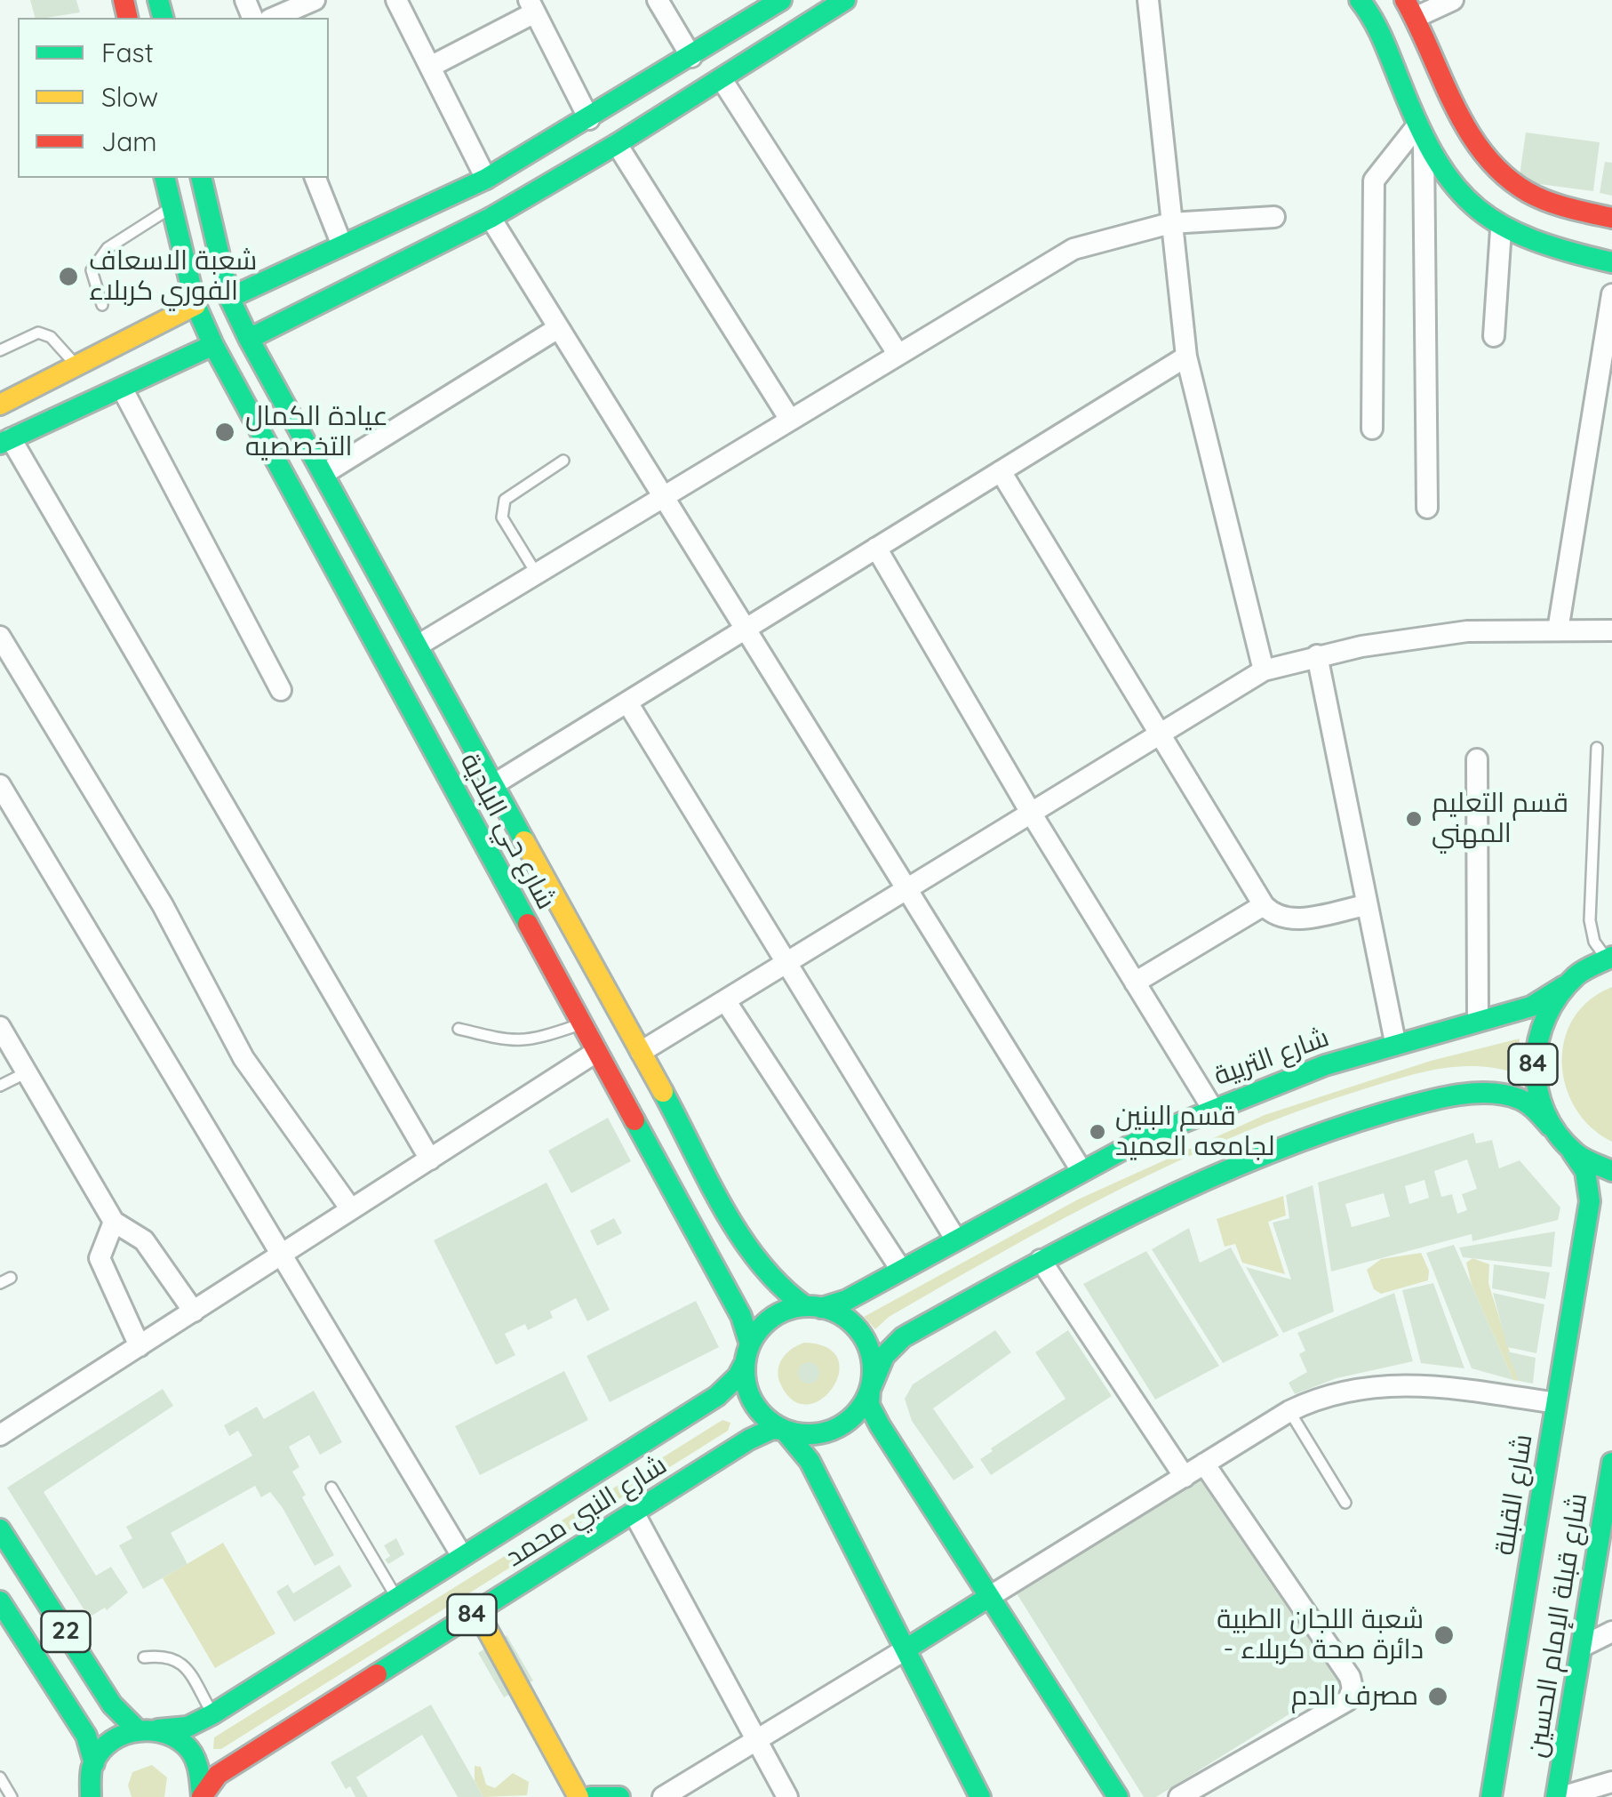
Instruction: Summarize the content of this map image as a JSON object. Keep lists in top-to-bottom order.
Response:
{
  "streets": {
    "main road": [
      "شارع حي البلدية",
      "شارع التربية",
      "84",
      "شارع القبلة",
      "شارع النبي محمد",
      "شارع قبلة الإمام الحسين",
      "22"
    ]
  },
  "crossings": [
    ["شارع حي البلدية", "شارع التربية"],
    ["شارع حي البلدية", "84"],
    ["شارع حي البلدية", "شارع النبي محمد"],
    ["شارع التربية", "84"],
    ["شارع التربية", "شارع النبي محمد"],
    ["84", "شارع القبلة"],
    ["84", "شارع النبي محمد"],
    ["84", "22"]
  ],
  "places": [
    "شعبة الاسعاف الفوري كربلاء",
    "عيادة الكمال التخصصيه",
    "قسم التعليم المهني",
    "قسم البنين لجامعه العميد",
    "شعبة اللجان الطبية - دائرة صحة كربلاء",
    "مصرف الدم"
  ],
  "legend": ["Fast", "Slow", "Jam"]
}
